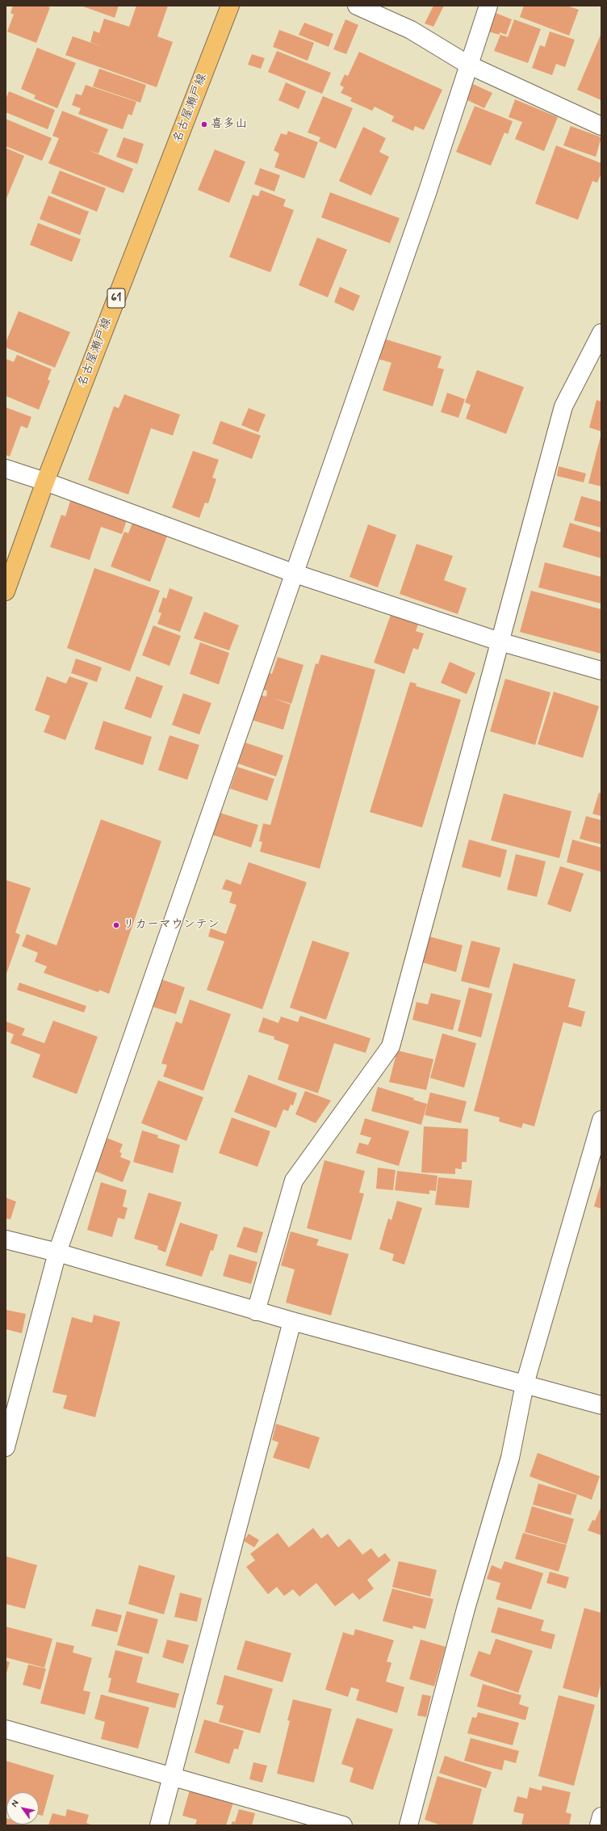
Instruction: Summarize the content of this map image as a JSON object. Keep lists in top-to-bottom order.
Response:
{
  "streets": {
    "main road": ["名古屋瀬戸線", "61"]
  },
  "places": ["喜多山", "リカーマウンテン"],
  "north": "top left"
}
